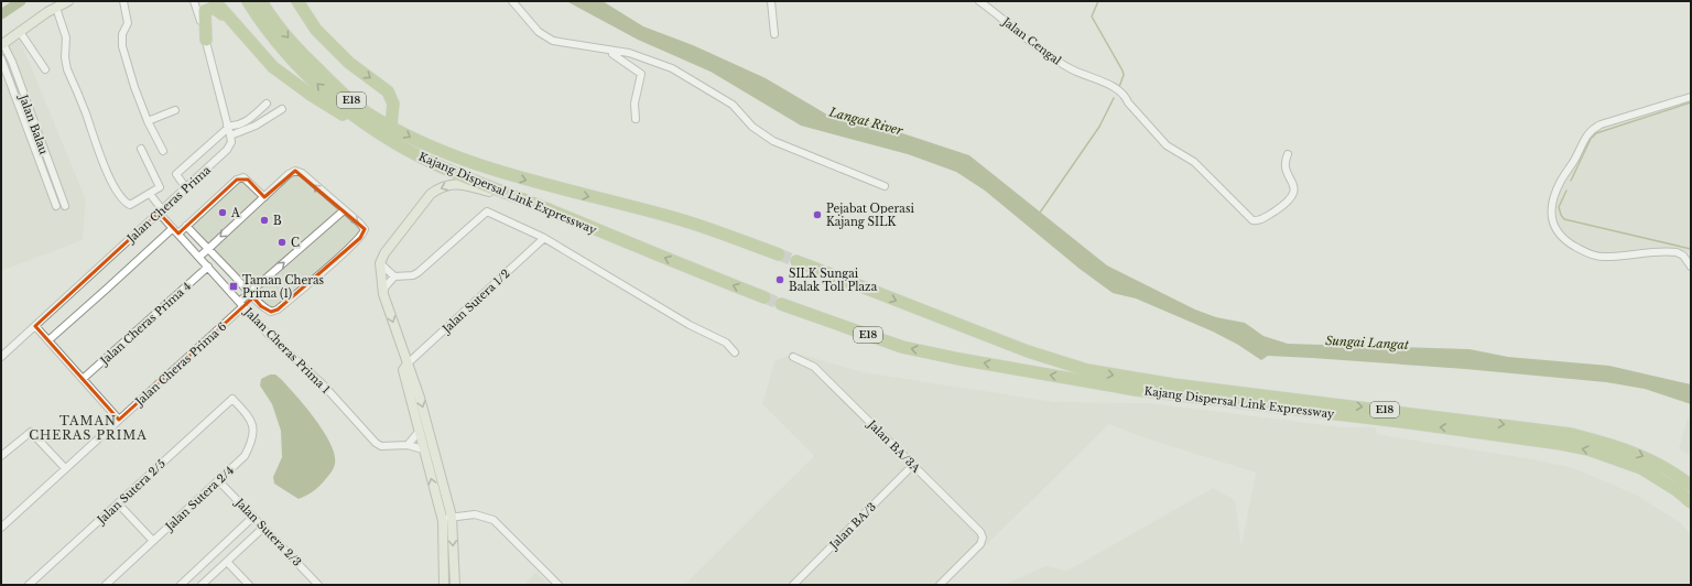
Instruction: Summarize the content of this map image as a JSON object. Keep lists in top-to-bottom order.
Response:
{
  "streets": {
    "highway": ["E18", "Kajang Dispersal Link Expressway"],
    "street": [
      "Jalan Cengal",
      "Jalan Balau",
      "Jalan Cheras Prima",
      "Jalan Sutera 1/2",
      "Jalan Cheras Prima 4",
      "Jalan Cheras Prima 1",
      "Jalan Cheras Prima 6",
      "Jalan BA/3A",
      "Jalan Sutera 2/5",
      "Jalan Sutera 2/4",
      "Jalan BA/3",
      "Jalan Sutera 2/3"
    ]
  },
  "crossings": [
    ["Jalan Cheras Prima", "Jalan Cheras Prima 1"],
    ["Jalan Cheras Prima 4", "Jalan Cheras Prima 1"],
    ["Jalan Cheras Prima 1", "Jalan Cheras Prima 6"],
    ["Jalan BA/3A", "Jalan BA/3"],
    ["Jalan Sutera 2/5", "Jalan Sutera 2/4"],
    ["Jalan Sutera 2/4", "Jalan Sutera 2/3"]
  ],
  "districts": ["TAMAN CHERAS PRIMA"],
  "water": ["Langat River", "Sungai Langat"],
  "places": {
    "other": [
      "A",
      "Pejabat Operasi Kajang SILK",
      "B",
      "C",
      "SILK Sungai Balak Toll Plaza"
    ],
    "transit": ["Taman Cheras Prima (1)"]
  }
}
